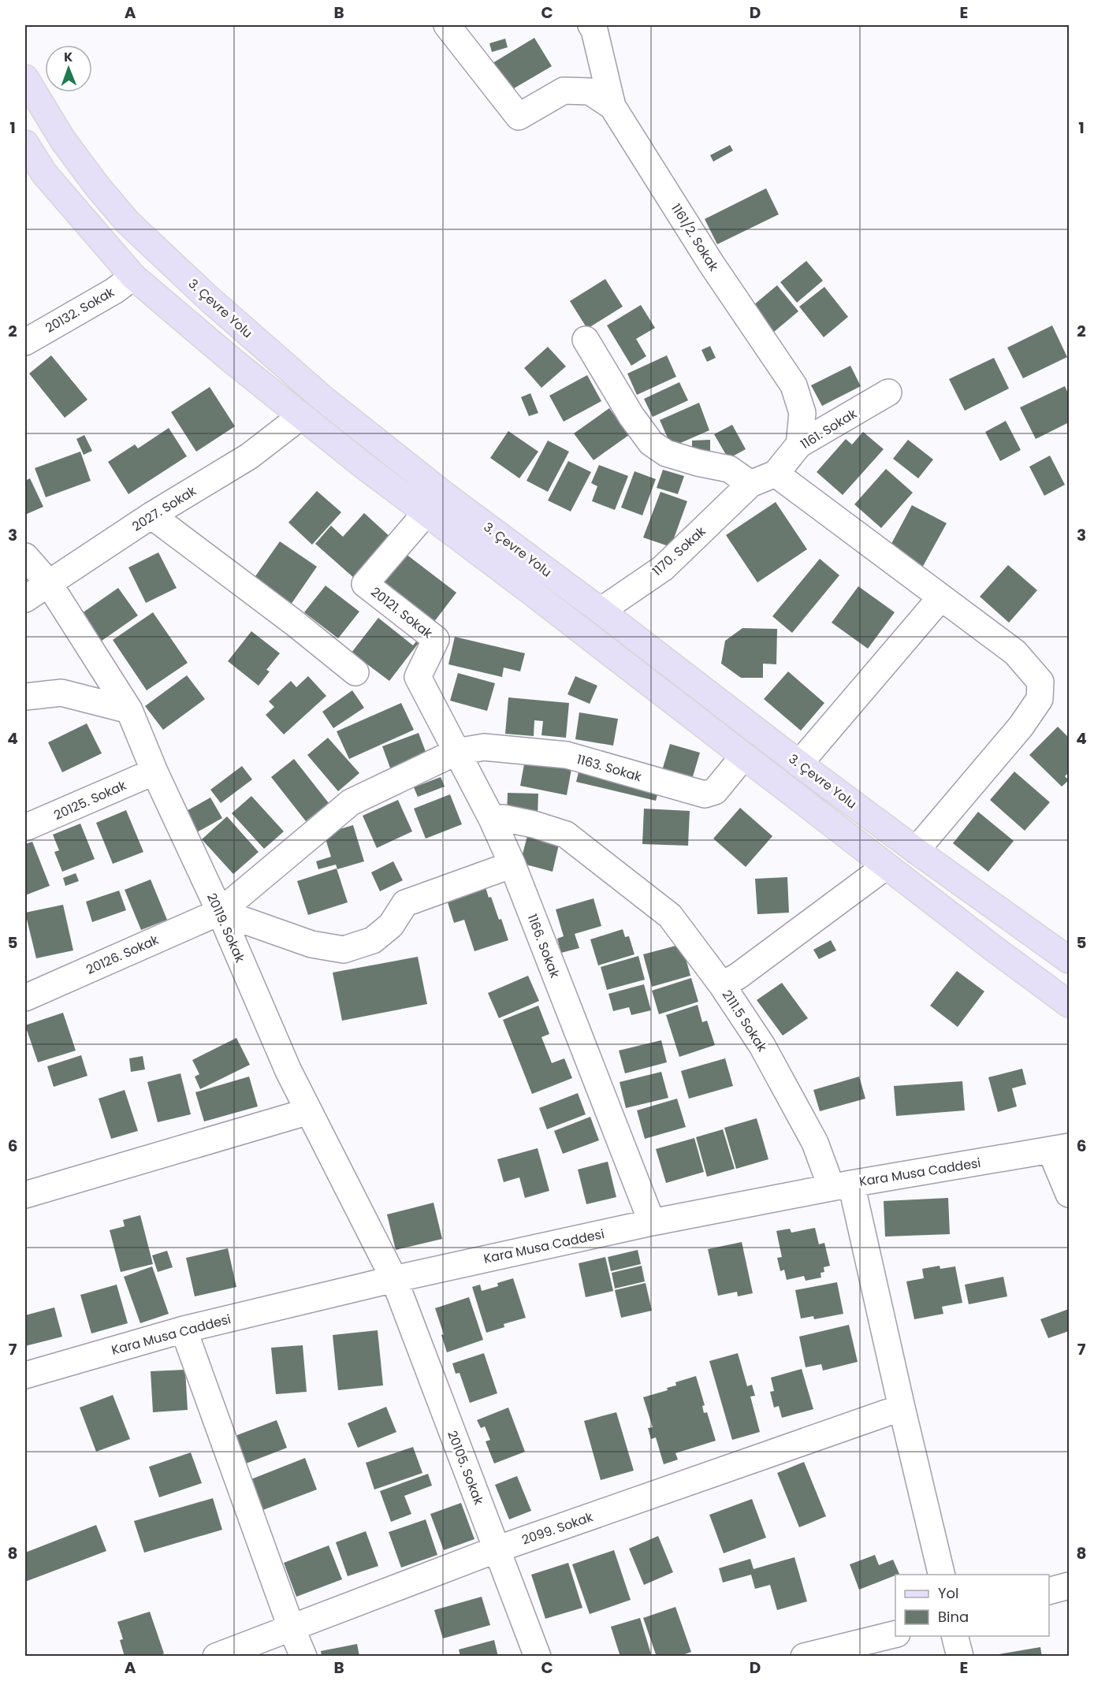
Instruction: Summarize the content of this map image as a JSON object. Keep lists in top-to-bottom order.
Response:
{
  "streets": {
    "main road": ["3. Çevre Yolu"],
    "street": [
      "1161/2. Sokak",
      "20132. Sokak",
      "1161. Sokak",
      "2027. Sokak",
      "1170. Sokak",
      "20121. Sokak",
      "1163. Sokak",
      "20125. Sokak",
      "20119. Sokak",
      "1166. Sokak",
      "20126. Sokak",
      "2111.5 Sokak",
      "Kara Musa Caddesi",
      "20105. Sokak",
      "2099. Sokak"
    ]
  },
  "crossings": [
    ["1161/2. Sokak", "1161. Sokak"],
    ["3. Çevre Yolu", "20132. Sokak"],
    ["3. Çevre Yolu", "2027. Sokak"],
    ["3. Çevre Yolu", "1170. Sokak"],
    ["3. Çevre Yolu", "20121. Sokak"],
    ["3. Çevre Yolu", "1163. Sokak"],
    ["3. Çevre Yolu", "2111.5 Sokak"],
    ["2027. Sokak", "20119. Sokak"],
    ["20121. Sokak", "1166. Sokak"],
    ["1163. Sokak", "20119. Sokak"],
    ["1163. Sokak", "1166. Sokak"],
    ["1163. Sokak", "20126. Sokak"],
    ["20125. Sokak", "20119. Sokak"],
    ["20119. Sokak", "20126. Sokak"],
    ["20119. Sokak", "Kara Musa Caddesi"],
    ["20119. Sokak", "20105. Sokak"],
    ["1166. Sokak", "Kara Musa Caddesi"],
    ["2111.5 Sokak", "Kara Musa Caddesi"],
    ["2111.5 Sokak", "2099. Sokak"],
    ["Kara Musa Caddesi", "20105. Sokak"],
    ["20105. Sokak", "2099. Sokak"]
  ],
  "legend": ["Yol", "Bina"],
  "north": "top",
  "grid": {
    "columns": [
      "A",
      "B",
      "C",
      "D",
      "E"
    ],
    "rows": [
      "1",
      "2",
      "3",
      "4",
      "5",
      "6",
      "7",
      "8"
    ]
  }
}
